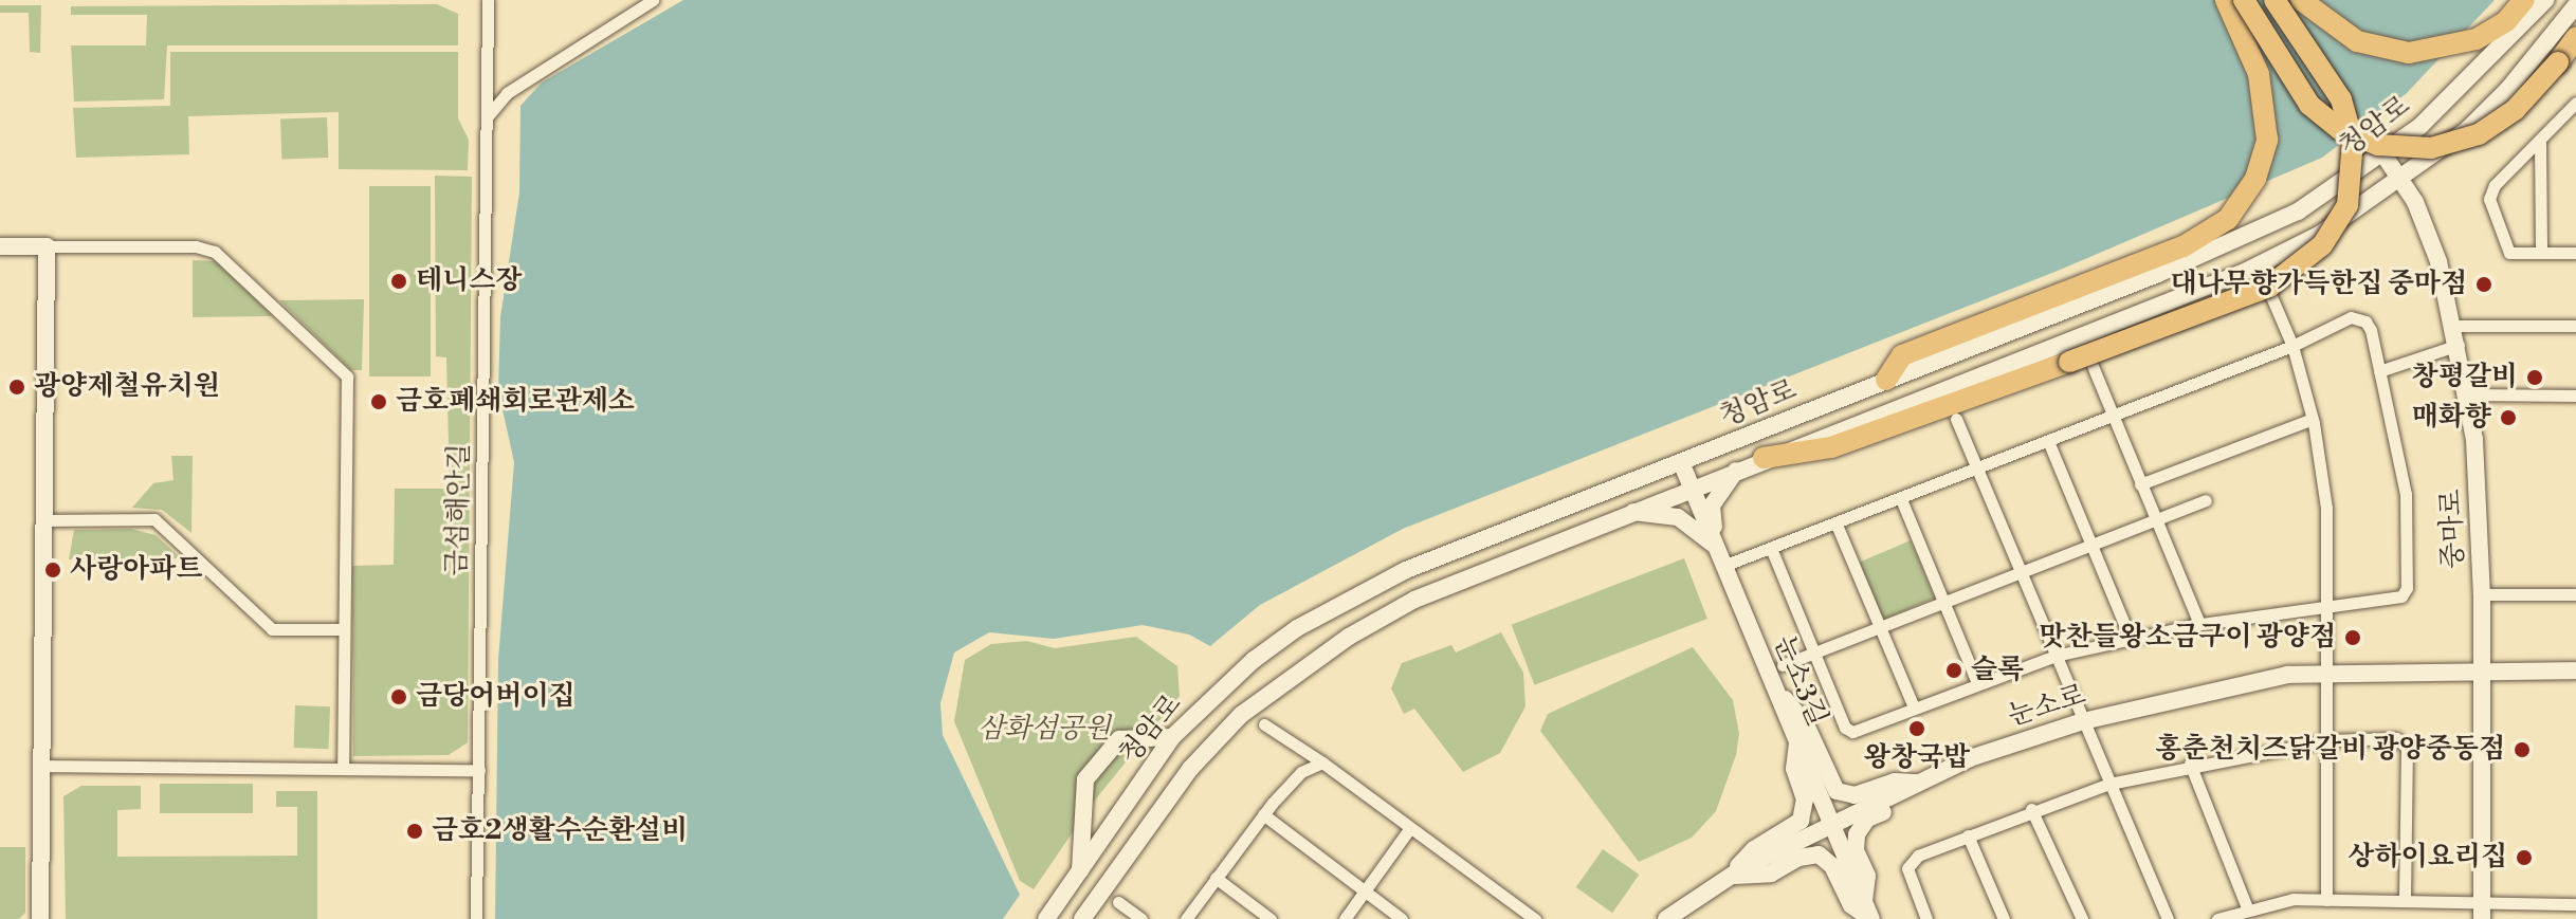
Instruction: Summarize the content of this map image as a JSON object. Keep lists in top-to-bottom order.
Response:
{
  "streets": {
    "street": [
      "청암로",
      "금섬해안길",
      "중마로",
      "눈소3길",
      "눈소로"
    ]
  },
  "crossings": [
    ["청암로", "중마로"],
    ["청암로", "눈소3길"],
    ["중마로", "눈소로"],
    ["눈소3길", "눈소로"]
  ],
  "parks": ["삼화섬공원"],
  "places": [
    "테니스장",
    "대나무향가득한집 중마점",
    "창평갈비",
    "광양제철유치원",
    "금호폐쇄회로관제소",
    "매화향",
    "사랑아파트",
    "맛찬들왕소금구이 광양점",
    "슬록",
    "금당어버이집",
    "왕창국밥",
    "홍춘천치즈닭갈비 광양중동점",
    "금호2생활수순환설비",
    "상하이요리집"
  ]
}
